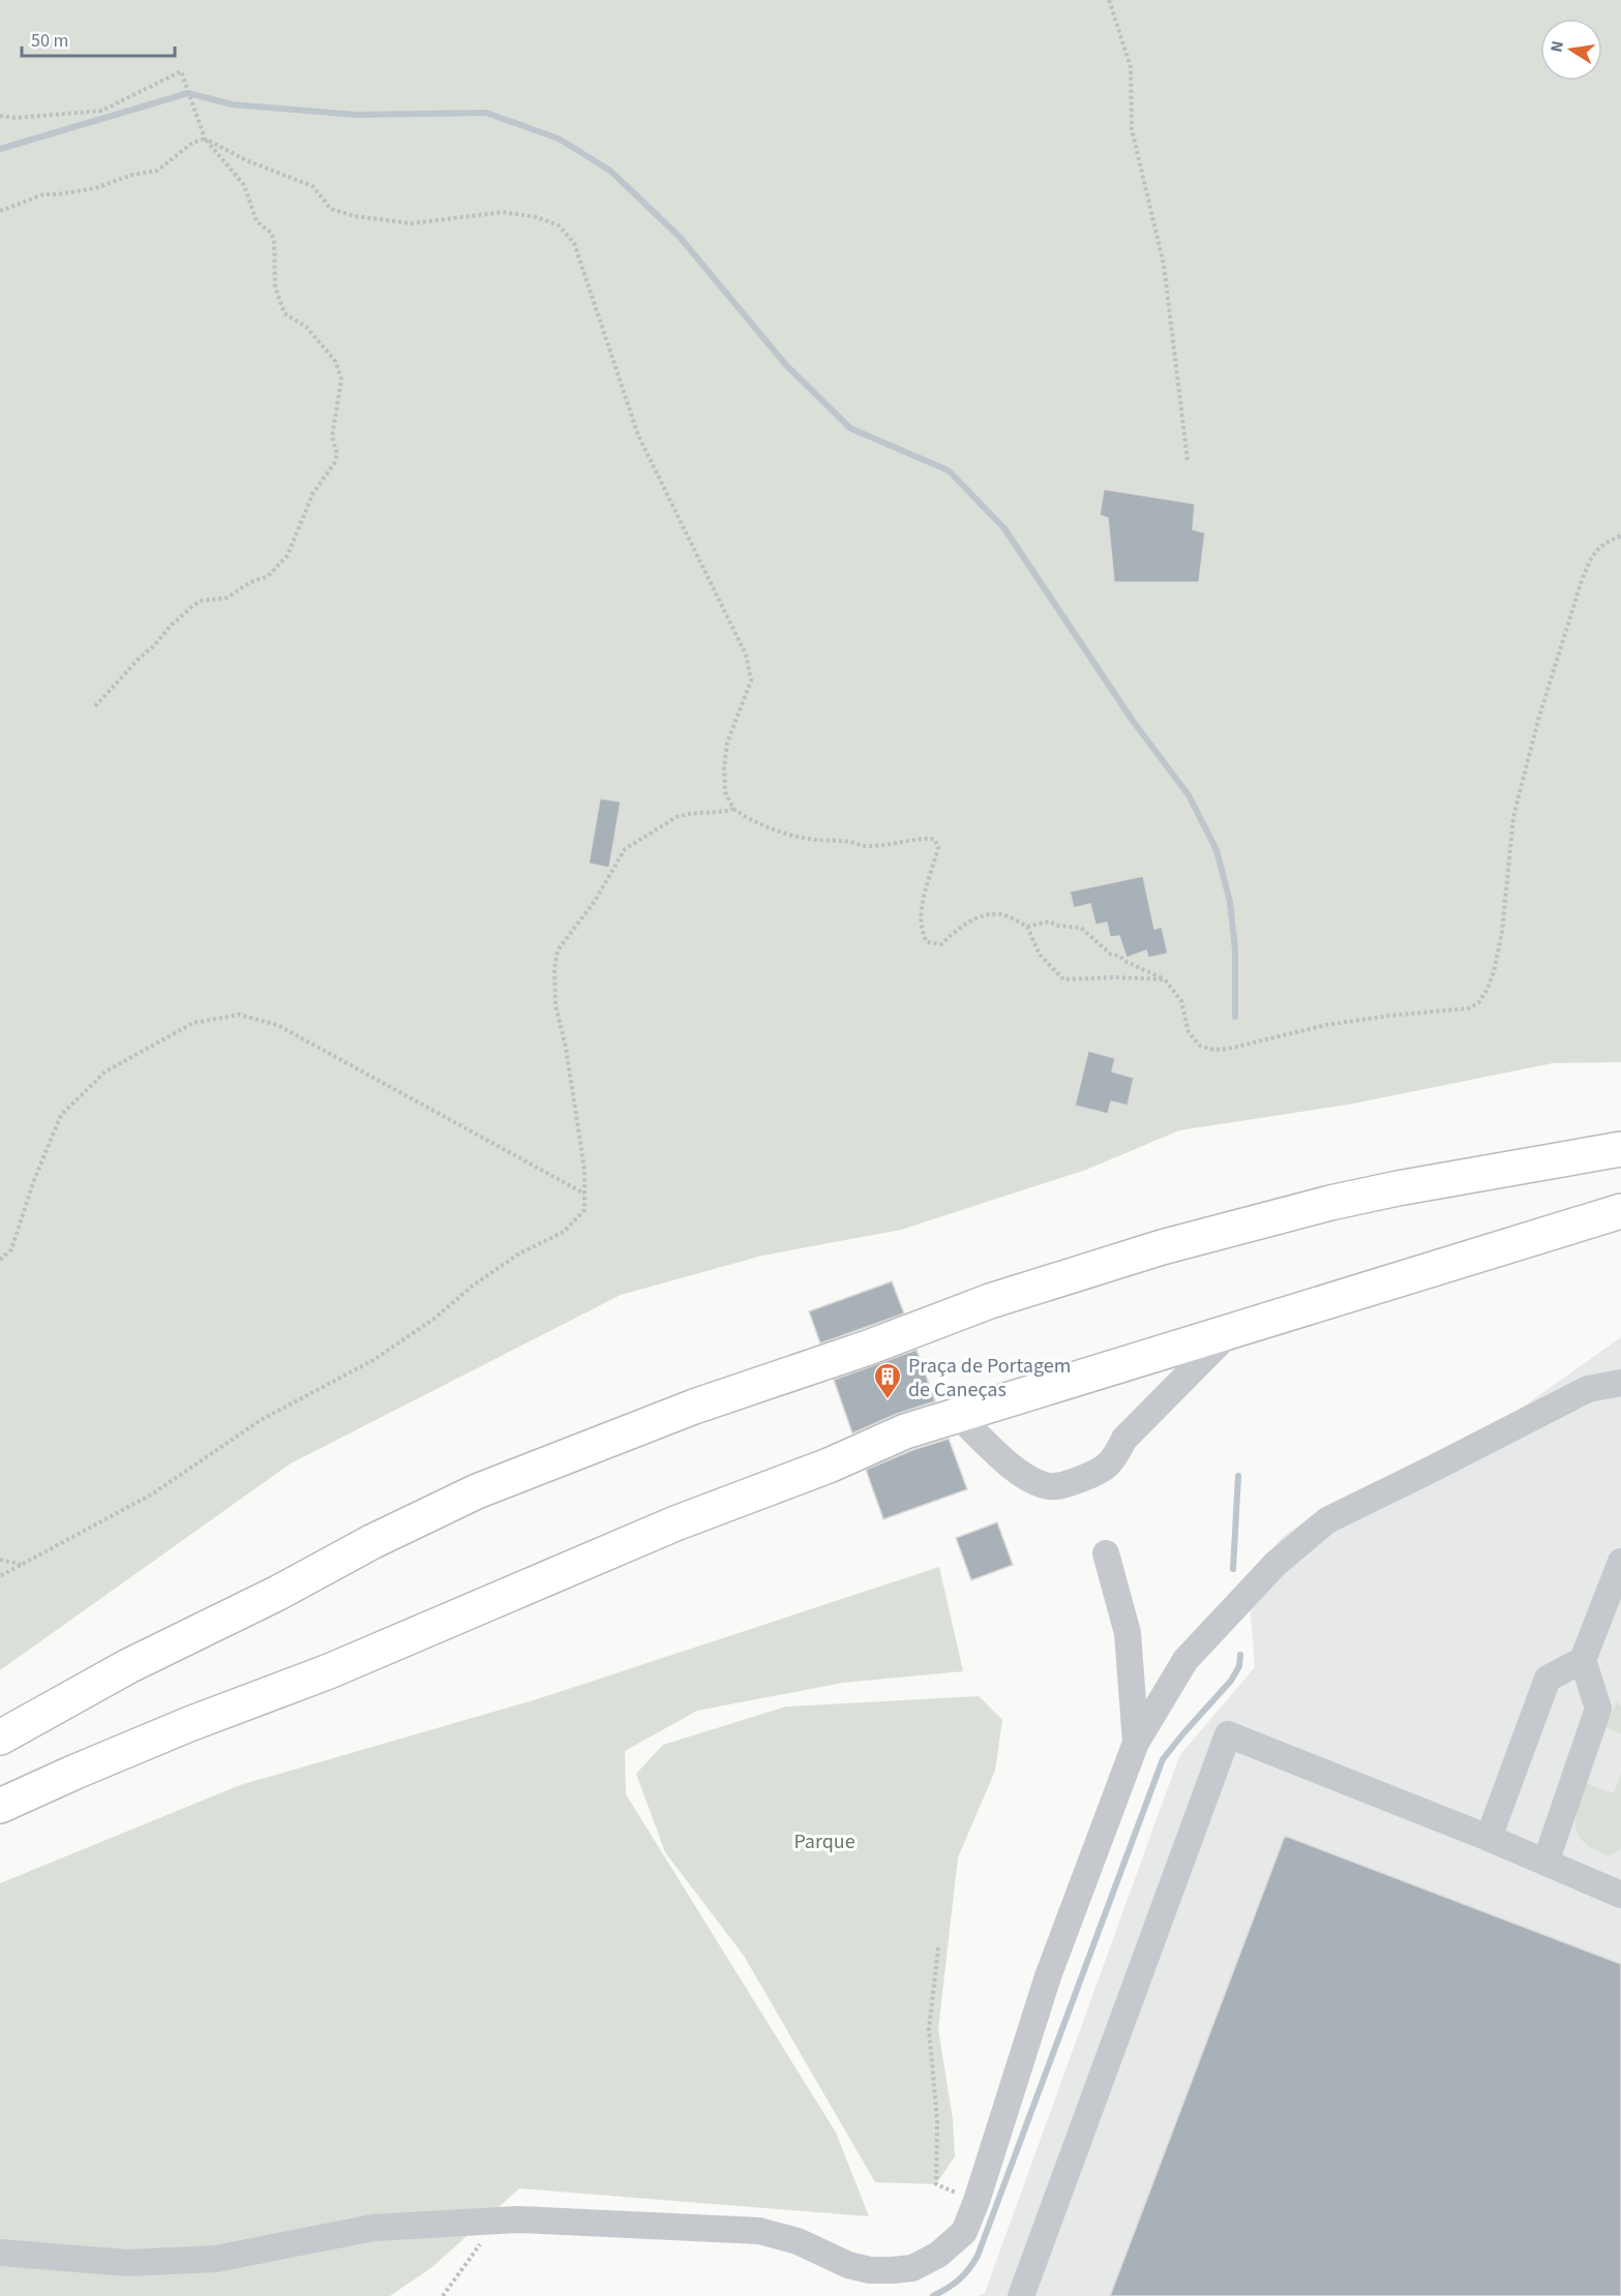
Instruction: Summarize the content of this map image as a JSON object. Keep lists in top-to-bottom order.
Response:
{
  "parks": ["Parque"],
  "places": {
    "building": ["Praça de Portagem de Caneças"]
  },
  "scale_bar": "50 m",
  "north": "left"
}
